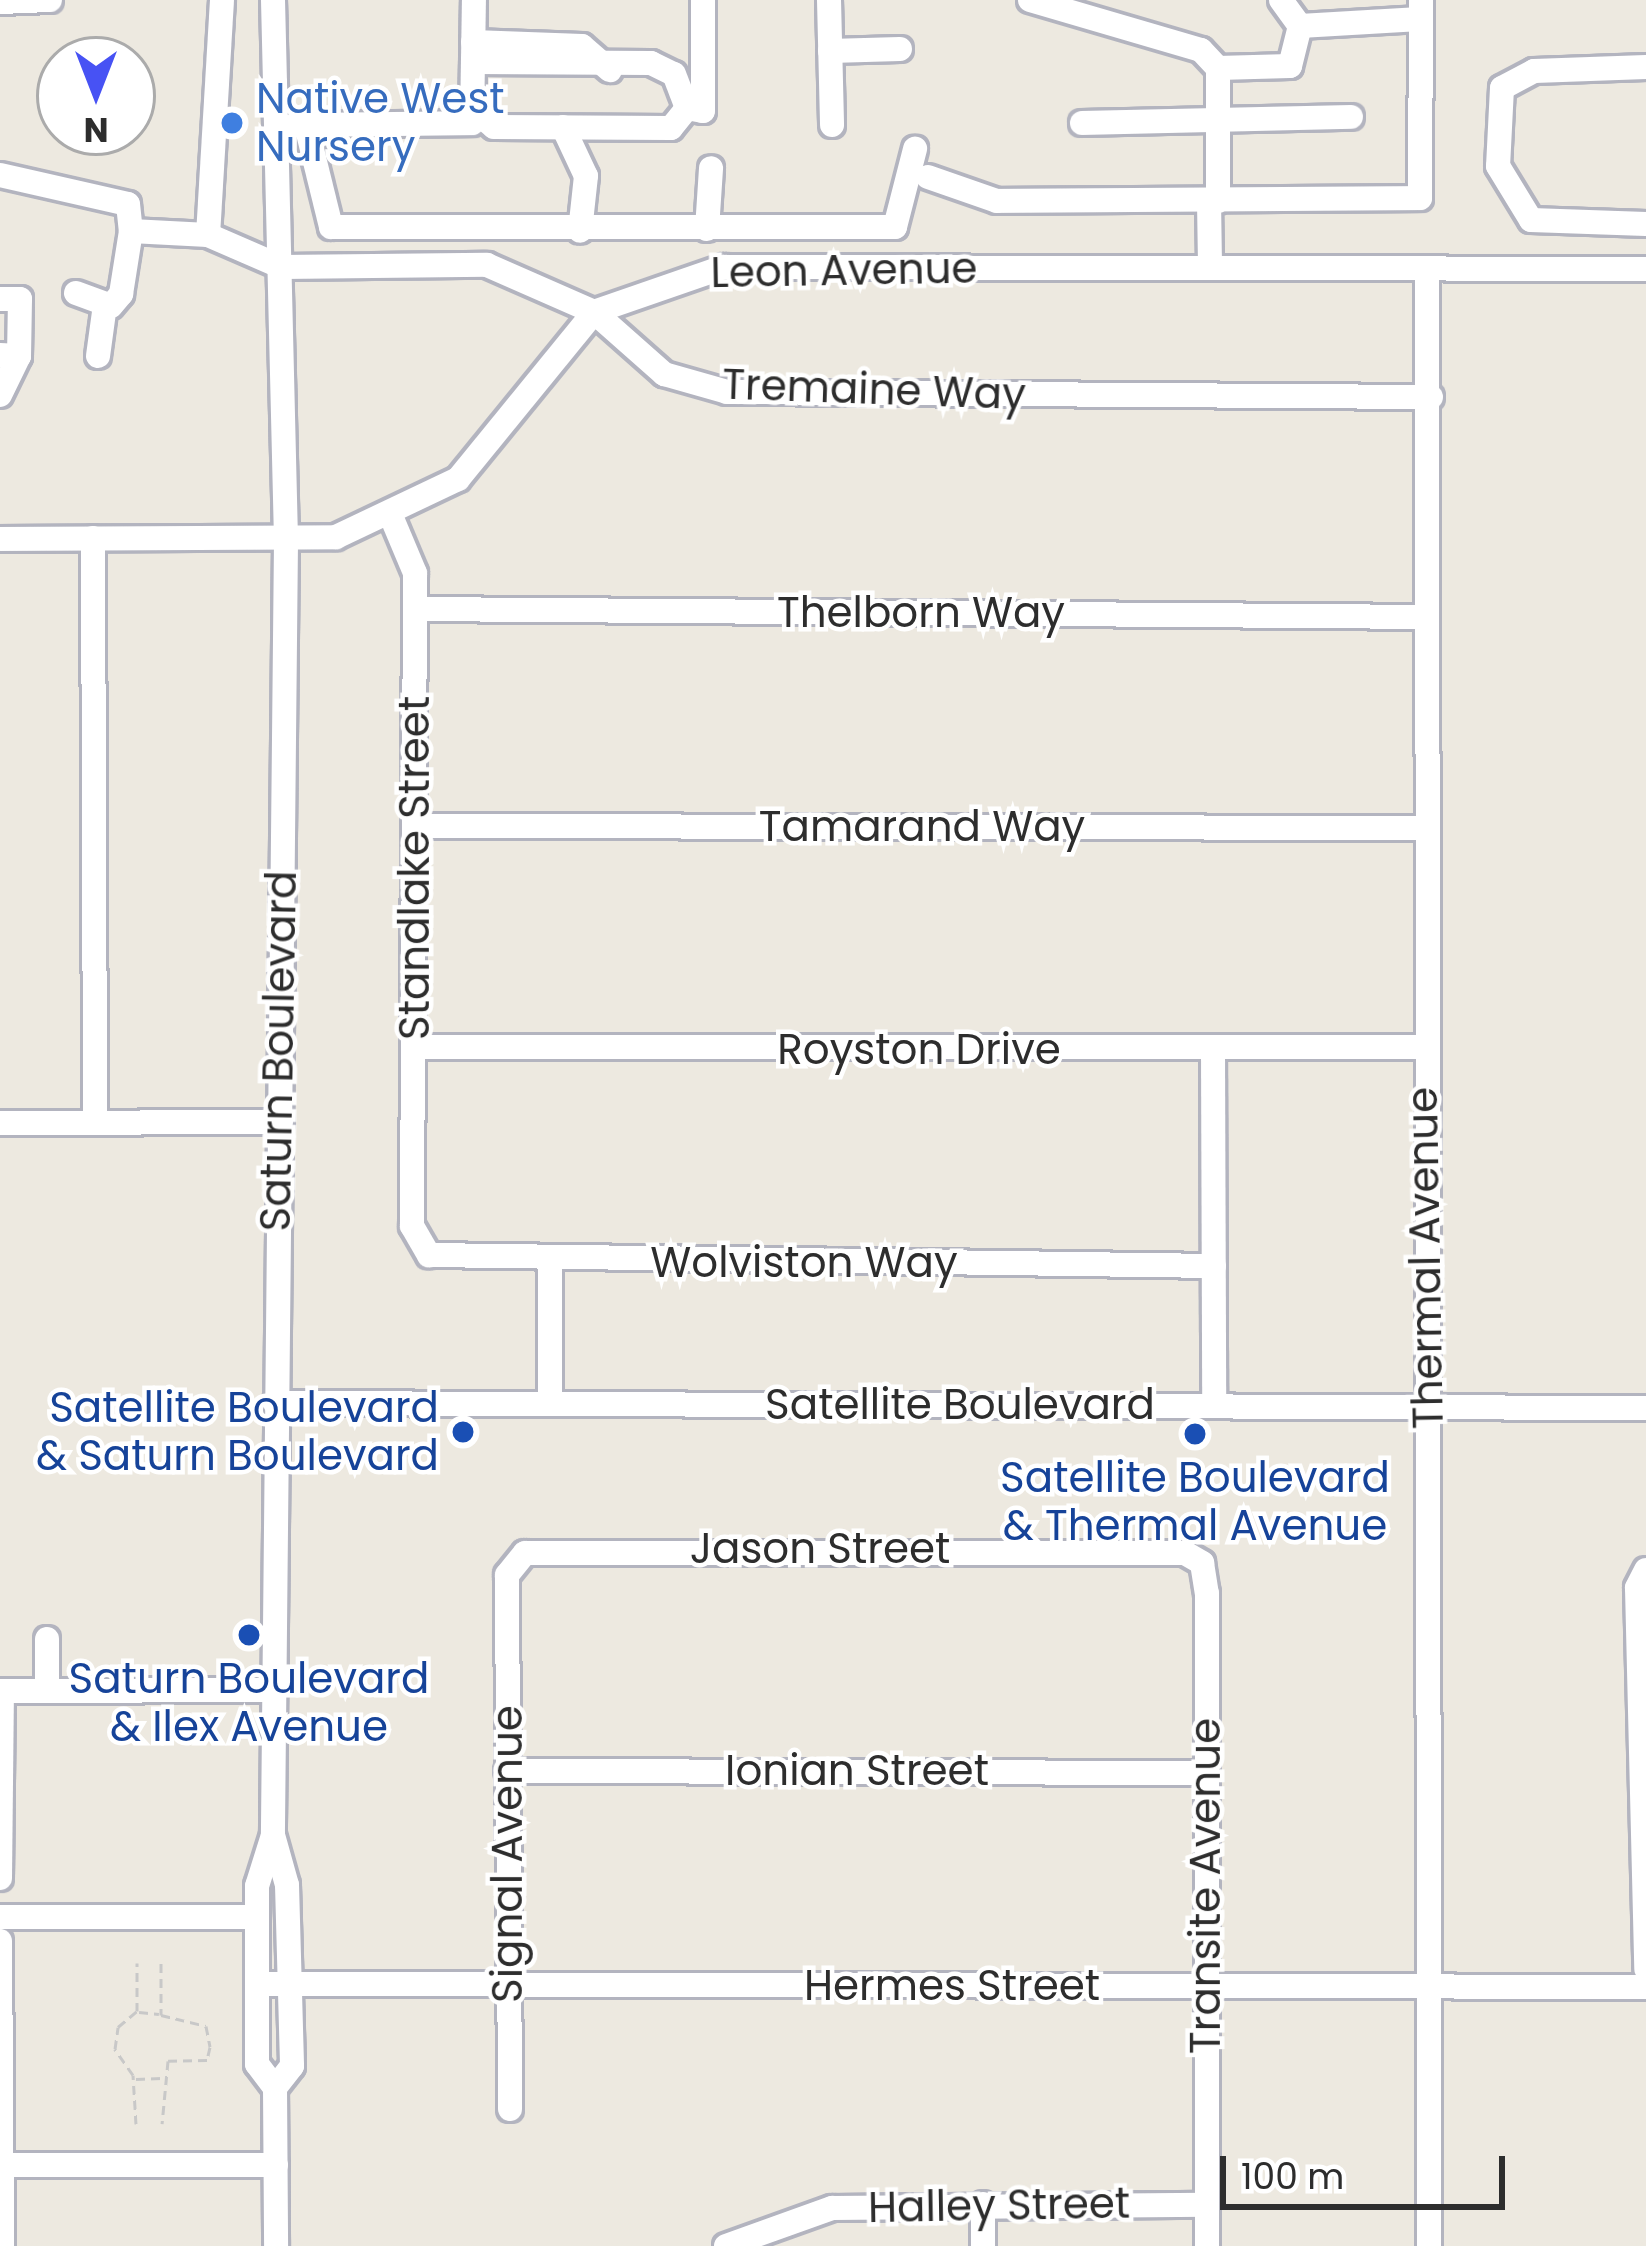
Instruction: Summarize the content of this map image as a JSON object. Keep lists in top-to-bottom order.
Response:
{
  "streets": {
    "street": [
      "Leon Avenue",
      "Tremaine Way",
      "Thelborn Way",
      "Tamarand Way",
      "Standlake Street",
      "Royston Drive",
      "Saturn Boulevard",
      "Thermal Avenue",
      "Wolviston Way",
      "Satellite Boulevard",
      "Jason Street",
      "Ionian Street",
      "Signal Avenue",
      "Transite Avenue",
      "Hermes Street",
      "Halley Street"
    ]
  },
  "crossings": [
    ["Leon Avenue", "Tremaine Way"],
    ["Leon Avenue", "Thermal Avenue"],
    ["Tremaine Way", "Saturn Boulevard"],
    ["Tremaine Way", "Thermal Avenue"],
    ["Thelborn Way", "Standlake Street"],
    ["Thelborn Way", "Thermal Avenue"],
    ["Tamarand Way", "Standlake Street"],
    ["Tamarand Way", "Thermal Avenue"],
    ["Standlake Street", "Royston Drive"],
    ["Standlake Street", "Wolviston Way"],
    ["Royston Drive", "Thermal Avenue"],
    ["Saturn Boulevard", "Satellite Boulevard"],
    ["Saturn Boulevard", "Hermes Street"],
    ["Thermal Avenue", "Satellite Boulevard"],
    ["Thermal Avenue", "Hermes Street"],
    ["Jason Street", "Signal Avenue"],
    ["Jason Street", "Transite Avenue"],
    ["Ionian Street", "Signal Avenue"],
    ["Ionian Street", "Transite Avenue"],
    ["Signal Avenue", "Hermes Street"],
    ["Transite Avenue", "Hermes Street"],
    ["Transite Avenue", "Halley Street"]
  ],
  "places": [
    "Native West Nursery",
    "Satellite Boulevard & Saturn Boulevard",
    "Satellite Boulevard & Thermal Avenue",
    "Saturn Boulevard & Ilex Avenue"
  ],
  "scale_bar": "100 m",
  "north": "bottom"
}
